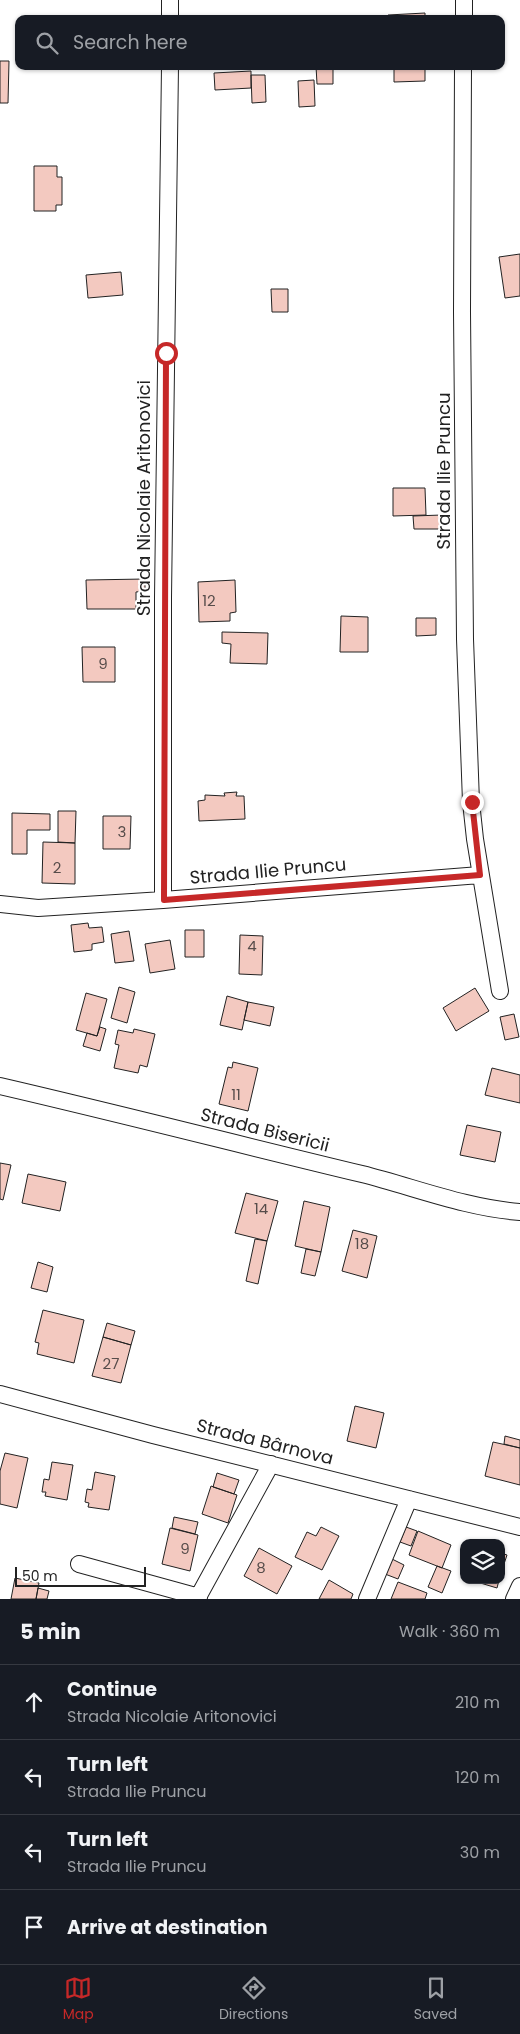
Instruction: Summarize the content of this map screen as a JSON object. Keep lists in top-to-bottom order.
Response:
{
  "streets": {
    "street": [
      "Strada Ilie Pruncu",
      "Strada Nicolaie Aritonovici",
      "Strada Bisericii",
      "Strada Bârnova"
    ]
  },
  "crossings": [
    ["Strada Ilie Pruncu", "Strada Nicolaie Aritonovici"]
  ],
  "house_numbers": [
    "12",
    "9",
    "3",
    "2",
    "4",
    "11",
    "14",
    "18",
    "27",
    "9",
    "8"
  ],
  "scale_bar": "50 m",
  "page": {
    "search": "Search here",
    "scale": "50 m",
    "heading": ["5 min", "Walk · 360 m"],
    "list": [
      ["Continue", "Strada Nicolaie Aritonovici", "210 m"],
      ["Turn left", "Strada Ilie Pruncu", "120 m"],
      ["Turn left", "Strada Ilie Pruncu", "30 m"],
      "Arrive at destination"
    ],
    "nav": ["Map", "Directions", "Saved"]
  }
}
